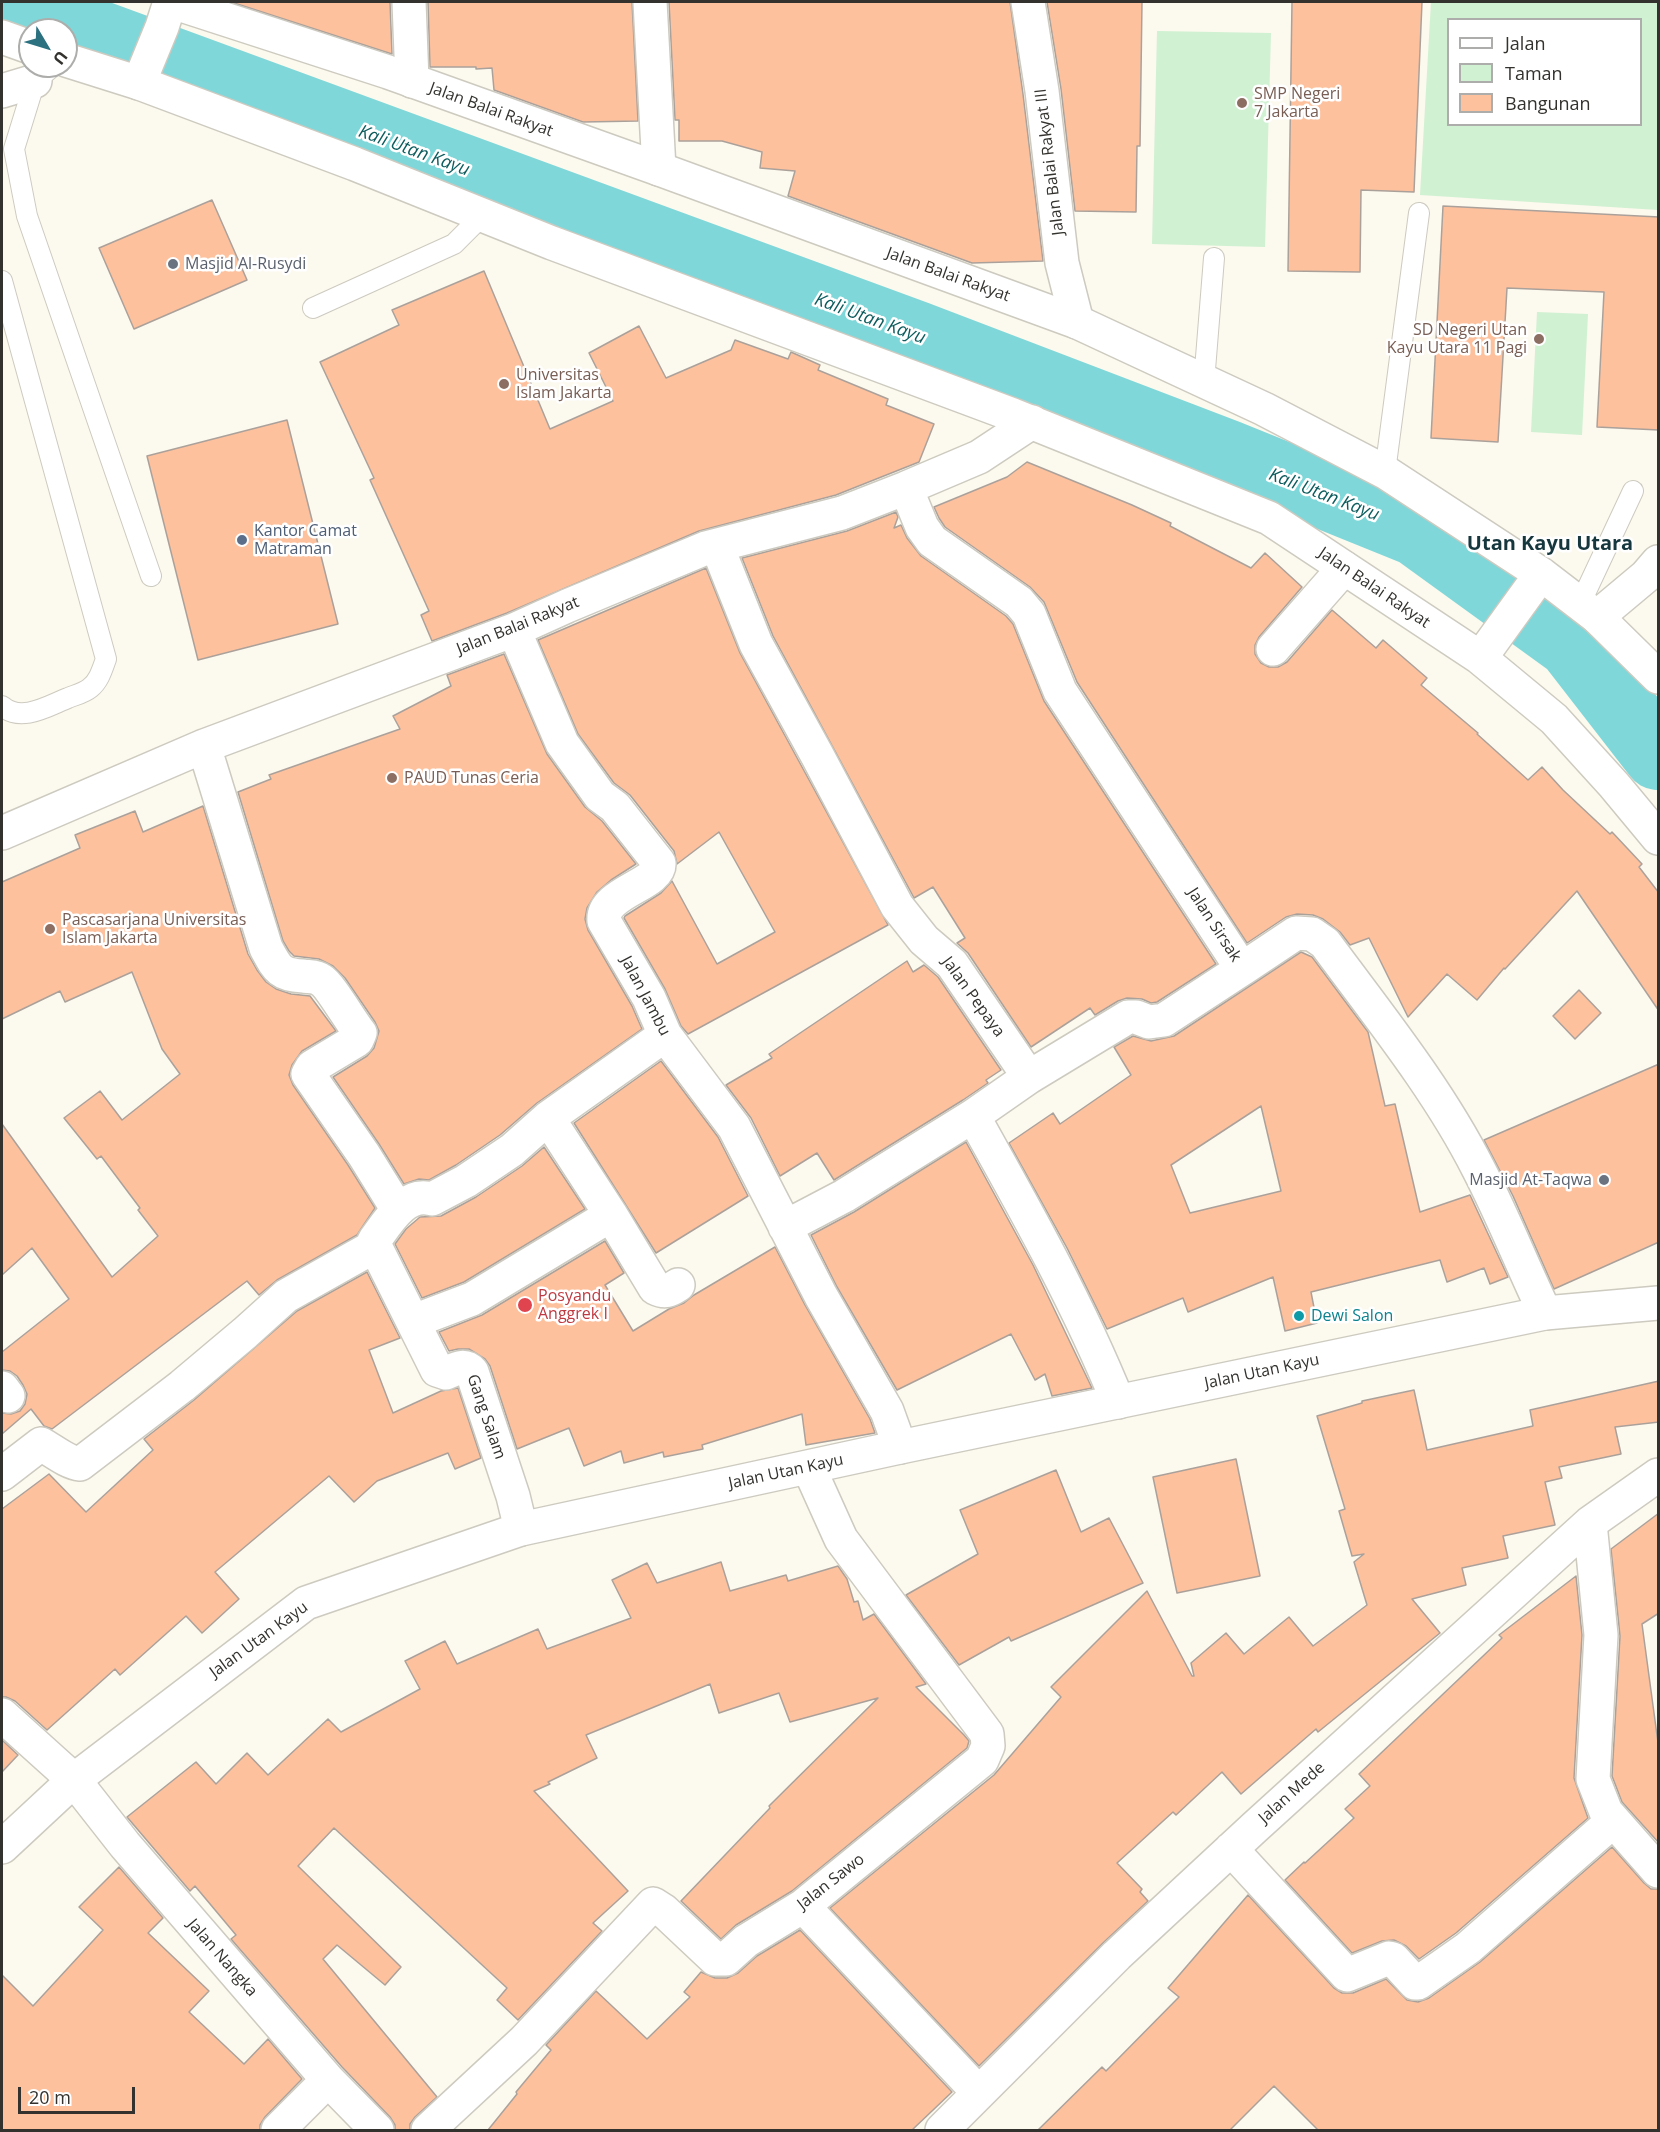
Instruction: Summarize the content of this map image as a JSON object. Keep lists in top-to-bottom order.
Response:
{
  "streets": {
    "street": [
      "Jalan Balai Rakyat",
      "Jalan Balai Rakyat III",
      "Jalan Sirsak",
      "Jalan Jambu",
      "Jalan Pepaya",
      "Jalan Utan Kayu",
      "Gang Salam",
      "Jalan Mede",
      "Jalan Sawo",
      "Jalan Nangka"
    ]
  },
  "crossings": [
    ["Jalan Balai Rakyat", "Jalan Balai Rakyat III"],
    ["Jalan Balai Rakyat", "Jalan Sirsak"],
    ["Jalan Balai Rakyat", "Jalan Jambu"],
    ["Jalan Balai Rakyat", "Jalan Pepaya"],
    ["Jalan Sirsak", "Jalan Utan Kayu"],
    ["Jalan Jambu", "Jalan Utan Kayu"],
    ["Jalan Utan Kayu", "Gang Salam"],
    ["Jalan Utan Kayu", "Jalan Sawo"],
    ["Jalan Utan Kayu", "Jalan Nangka"]
  ],
  "districts": ["Utan Kayu Utara"],
  "water": ["Kali Utan Kayu"],
  "places": [
    "SMP Negeri 7 Jakarta",
    "Masjid Al-Rusydi",
    "SD Negeri Utan Kayu Utara 11 Pagi",
    "Universitas Islam Jakarta",
    "Kantor Camat Matraman",
    "PAUD Tunas Ceria",
    "Pascasarjana Universitas Islam Jakarta",
    "Masjid At-Taqwa",
    "Posyandu Anggrek I",
    "Dewi Salon"
  ],
  "legend": ["Jalan", "Taman", "Bangunan"],
  "scale_bar": "20 m",
  "north": "bottom right"
}
